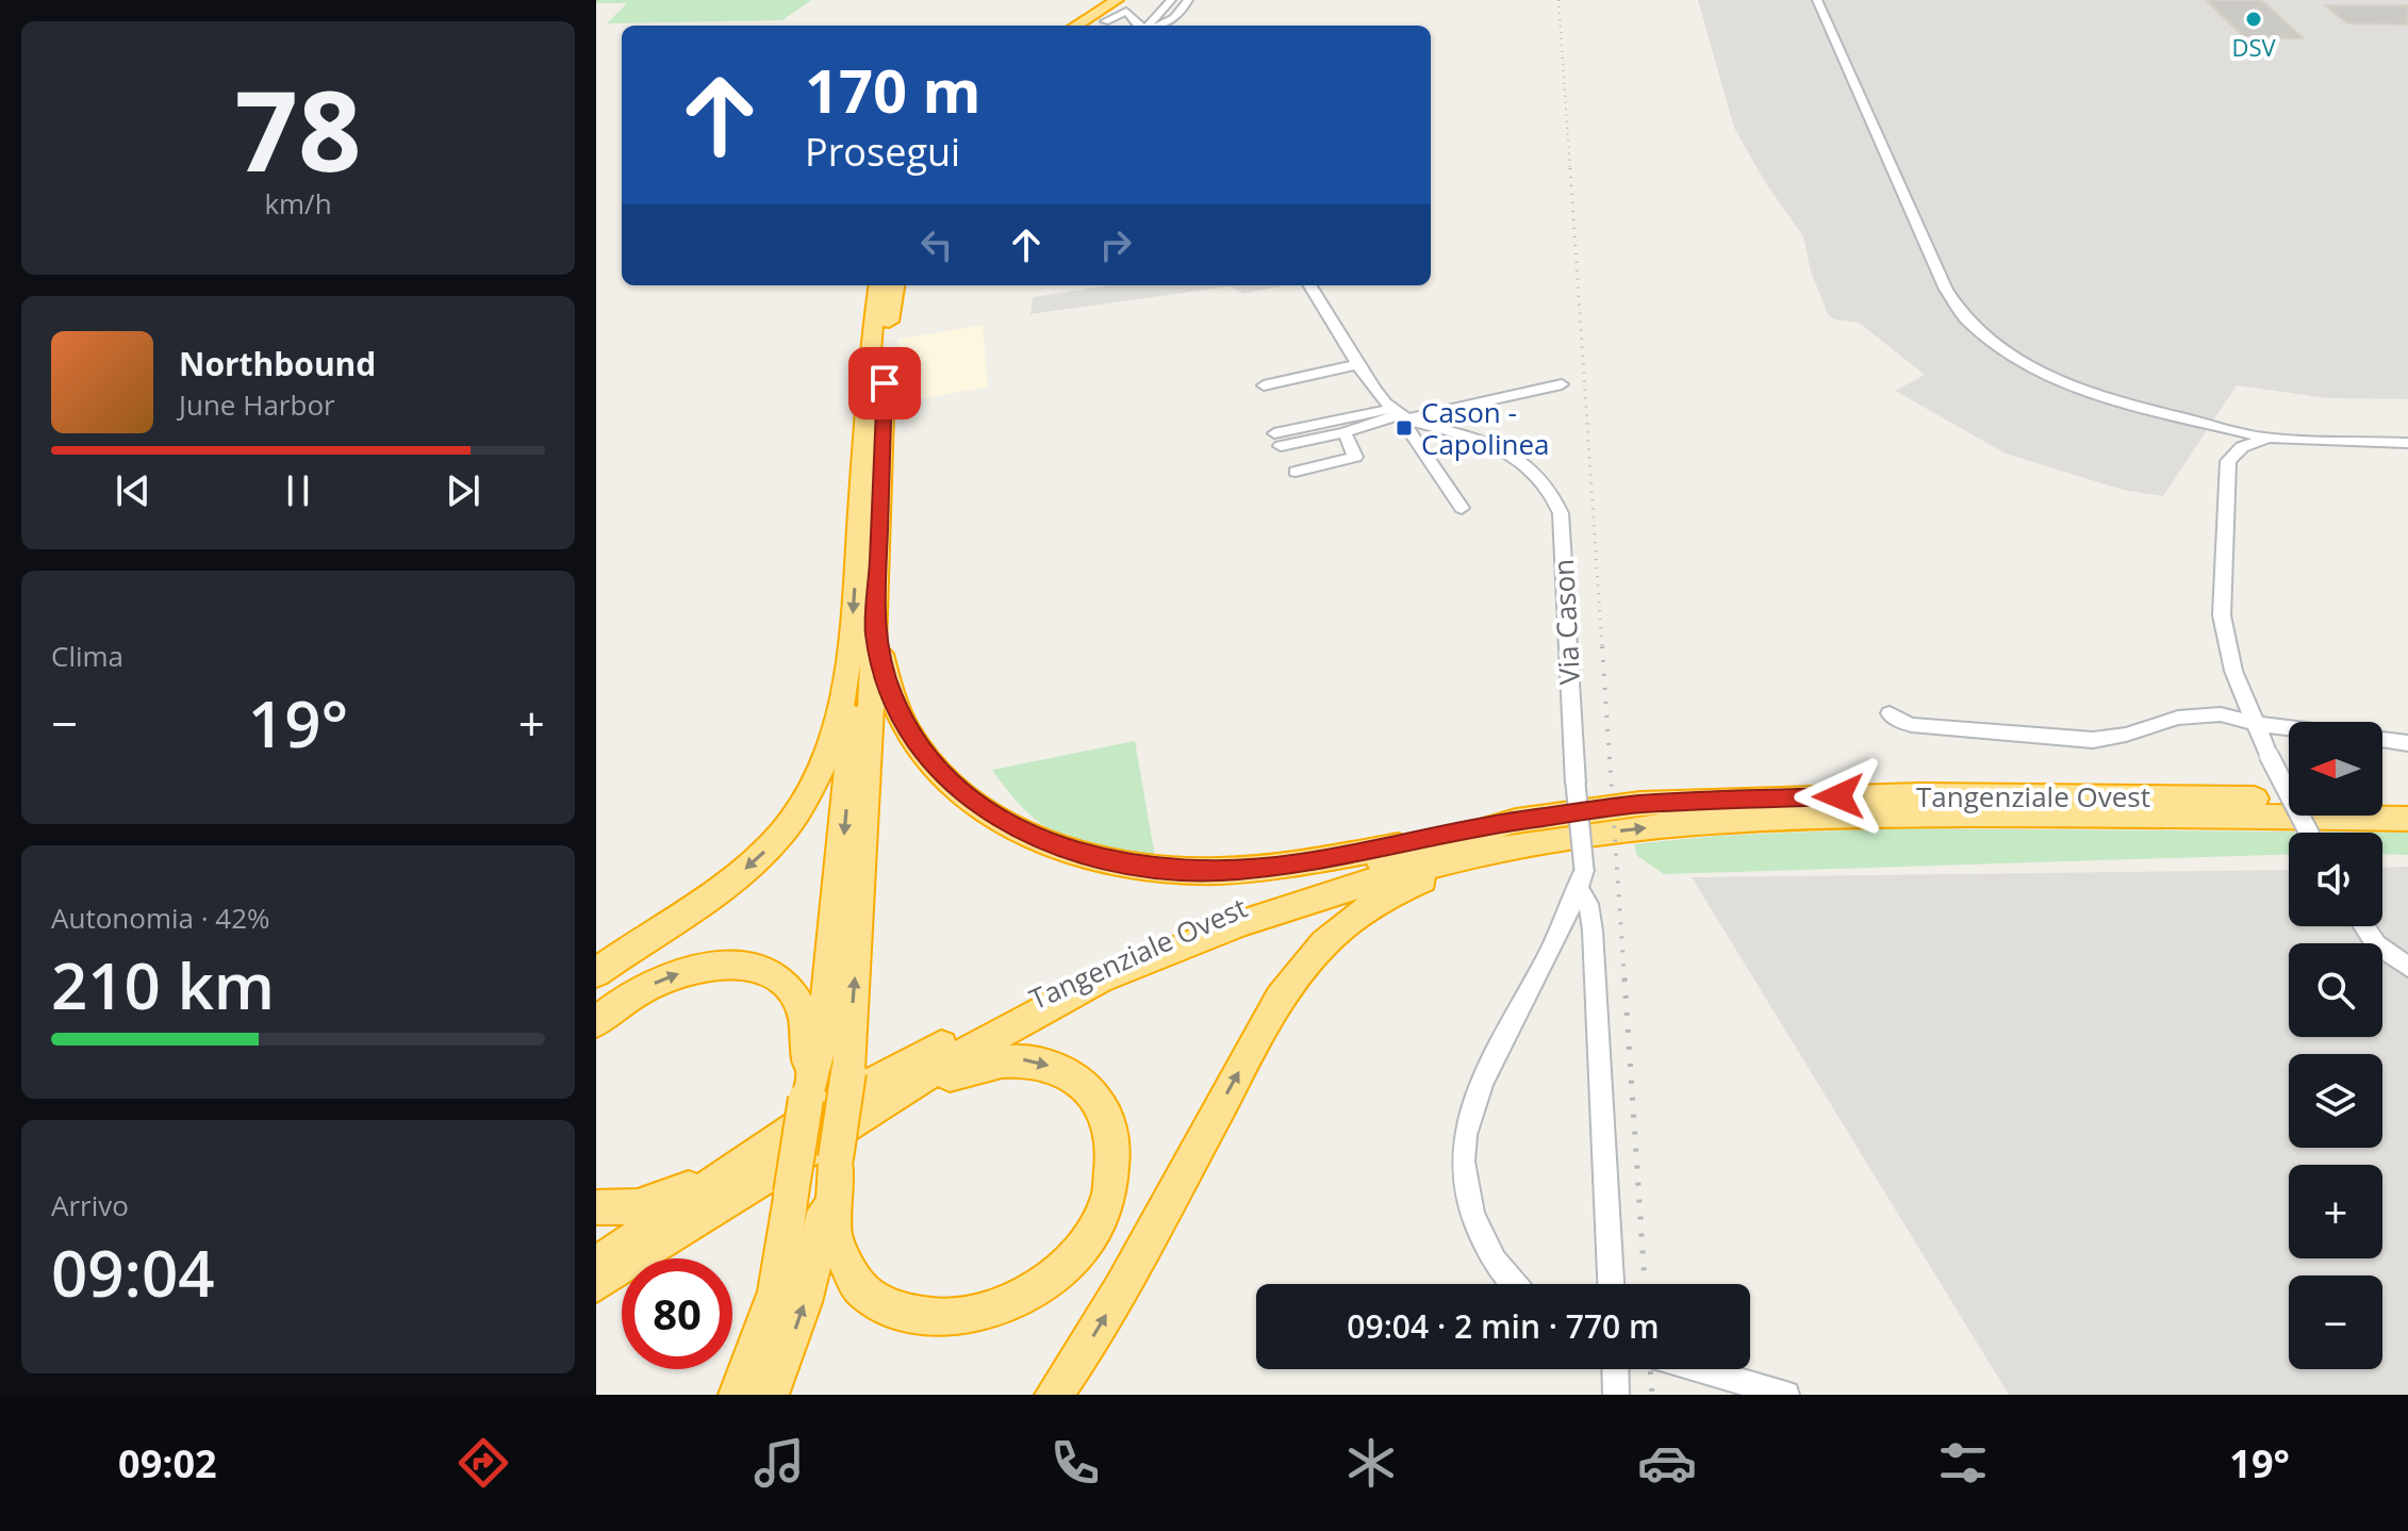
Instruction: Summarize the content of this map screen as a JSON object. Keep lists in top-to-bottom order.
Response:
{
  "streets": {
    "highway": ["Tangenziale Ovest"],
    "street": ["Via Cason"]
  },
  "places": {
    "other": ["DSV"],
    "transit": ["Cason - Capolinea"]
  },
  "north": "left",
  "page": {
    "tile": [
      ["78", "km/h"],
      "Clima",
      ["Autonomia · 42%", "210 km"],
      ["Arrivo", "09:04"]
    ],
    "turn": ["170 m", "Prosegui"],
    "song": ["Northbound", "June Harbor"],
    "heat": ["−", "19°", "+"],
    "map_buttons": ["+", "−"],
    "limit": "80",
    "trip": "09:04 · 2 min · 770 m",
    "tabs": ["09:02", "19°"]
  }
}
